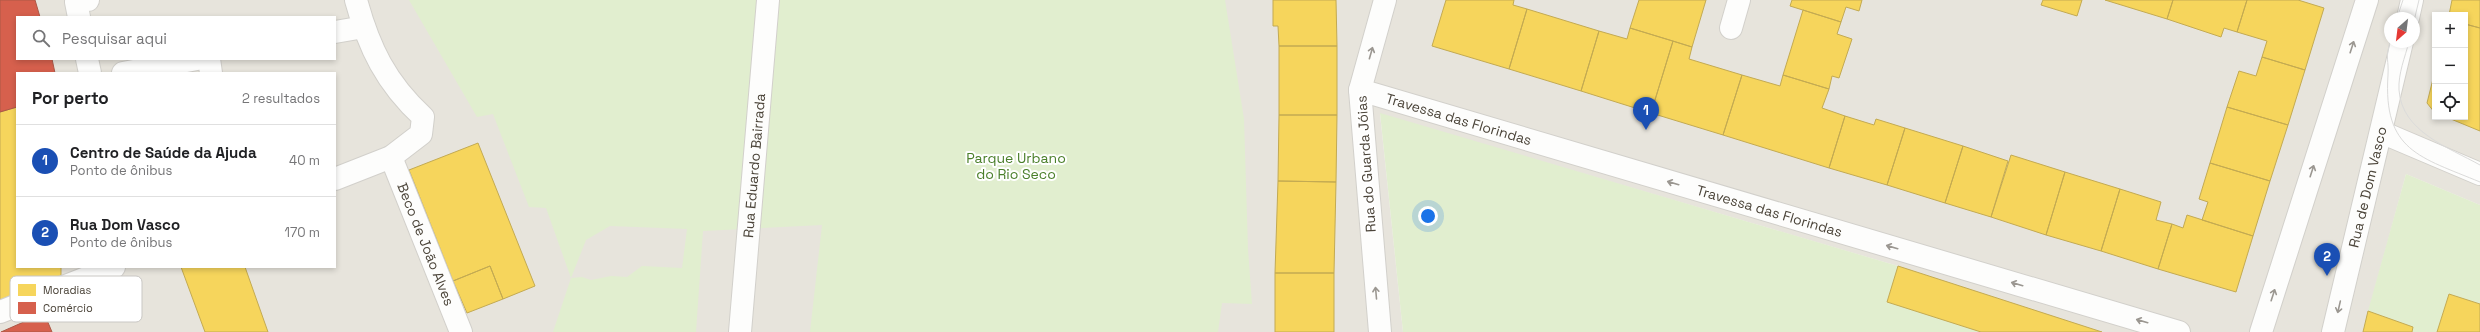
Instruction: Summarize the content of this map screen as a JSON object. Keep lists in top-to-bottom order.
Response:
{
  "streets": {
    "street": [
      "Travessa das Florindas",
      "Rua do Guarda Jóias",
      "Rua Eduardo Bairrada",
      "Rua de Dom Vasco",
      "Beco de João Alves"
    ]
  },
  "crossings": [
    ["Travessa das Florindas", "Rua do Guarda Jóias"]
  ],
  "one_way": ["Travessa das Florindas", "Rua do Guarda Jóias"],
  "parks": ["Parque Urbano do Rio Seco"],
  "legend": ["Moradias", "Comércio"],
  "north": "bottom left",
  "page": {
    "map_buttons": ["+", "−"],
    "search": "Pesquisar aqui",
    "heading": ["Por perto", "2 resultados"],
    "pins": ["1", "2"],
    "list": [
      {
        "mark": "1",
        "name": "Centro de Saúde da Ajuda",
        "note": "Ponto de ônibus",
        "value": "40 m"
      },
      {
        "mark": "2",
        "name": "Rua Dom Vasco",
        "note": "Ponto de ônibus",
        "value": "170 m"
      }
    ]
  }
}
